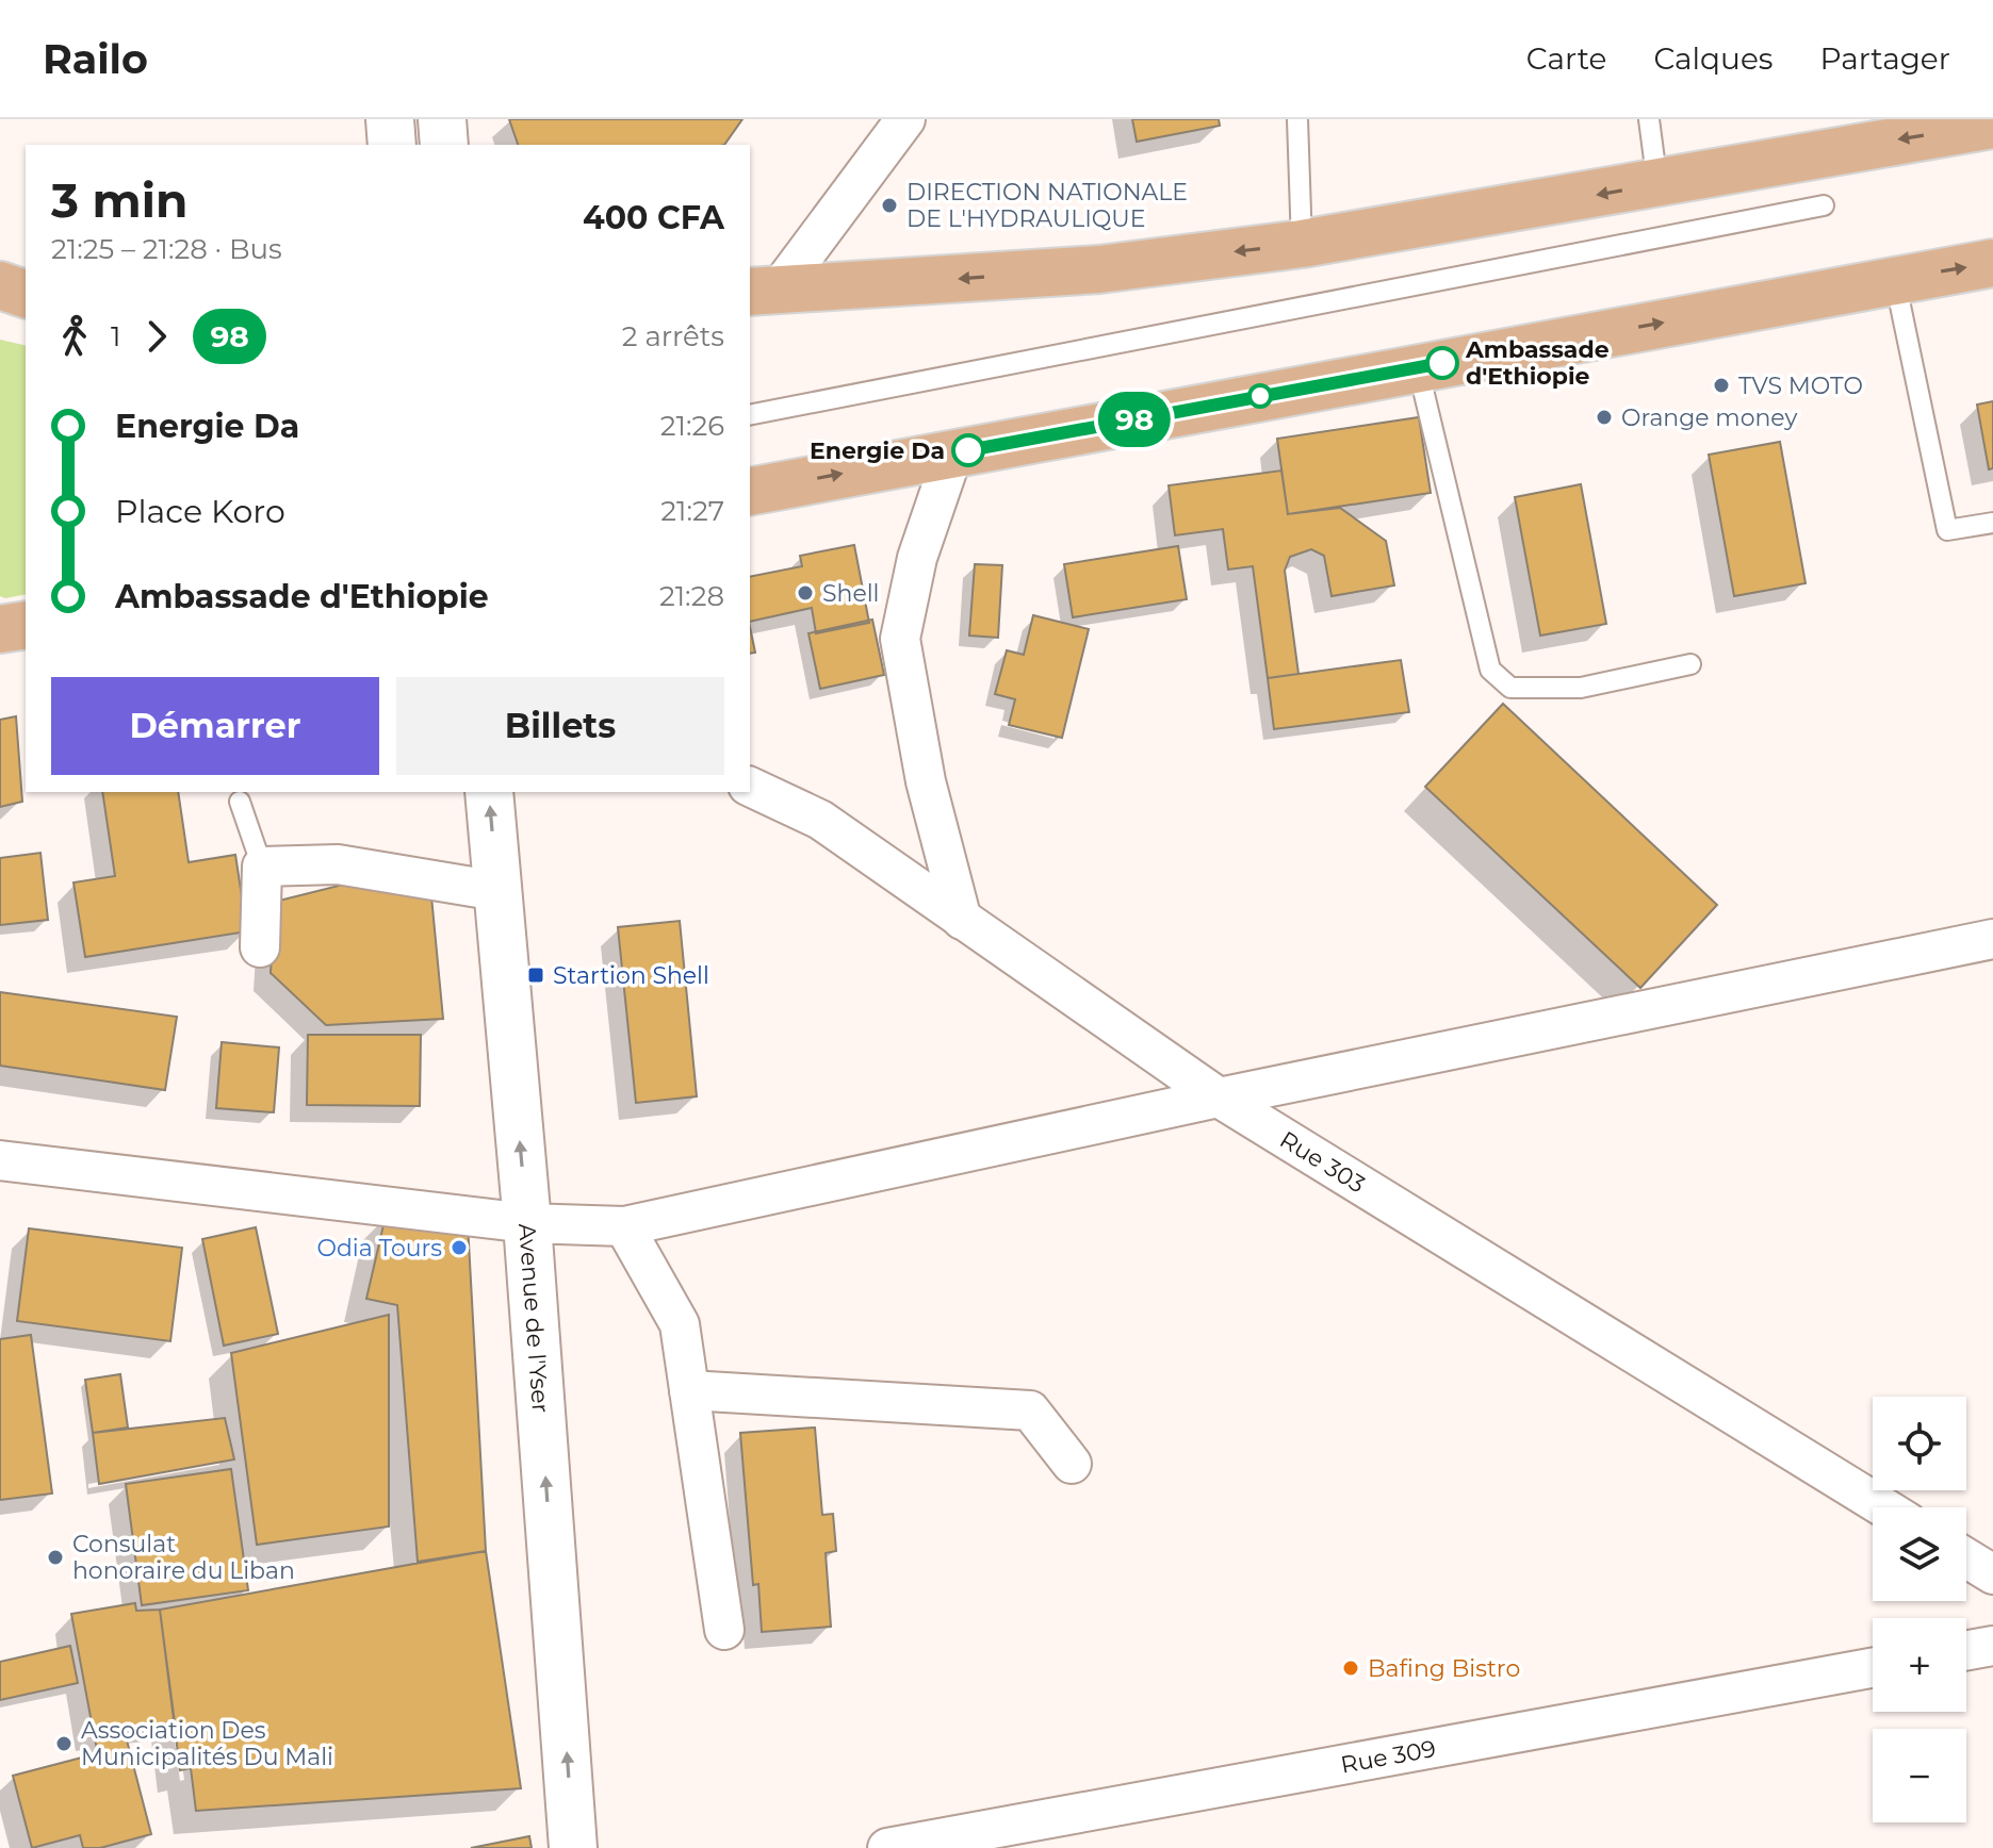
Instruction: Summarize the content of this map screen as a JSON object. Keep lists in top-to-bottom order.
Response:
{
  "streets": {
    "street": ["Rue 303", "Avenue de l'Yser", "Rue 309"]
  },
  "places": {
    "other": [
      "DIRECTION NATIONALE DE L'HYDRAULIQUE",
      "Ambassade d'Ethiopie",
      "TVS MOTO",
      "Orange money",
      "Energie Da",
      "Shell",
      "Odia Tours",
      "Consulat honoraire du Liban",
      "Bafing Bistro",
      "Association Des Municipalités Du Mali"
    ],
    "transit": ["Startion Shell"]
  },
  "lines": ["bus line 98"],
  "page": {
    "header": "Railo",
    "nav": ["Carte", "Calques", "Partager"],
    "on_map": "98",
    "heading": ["3 min", "21:25 – 21:28 · Bus", "400 CFA"],
    "legs": ["1", "98", "2 arrêts"],
    "list": [
      {
        "name": "Energie Da",
        "value": "21:26"
      },
      {
        "name": "Place Koro",
        "value": "21:27"
      },
      {
        "name": "Ambassade d'Ethiopie",
        "value": "21:28"
      }
    ],
    "buttons": ["Démarrer", "Billets"],
    "map_buttons": ["+", "−"]
  }
}
